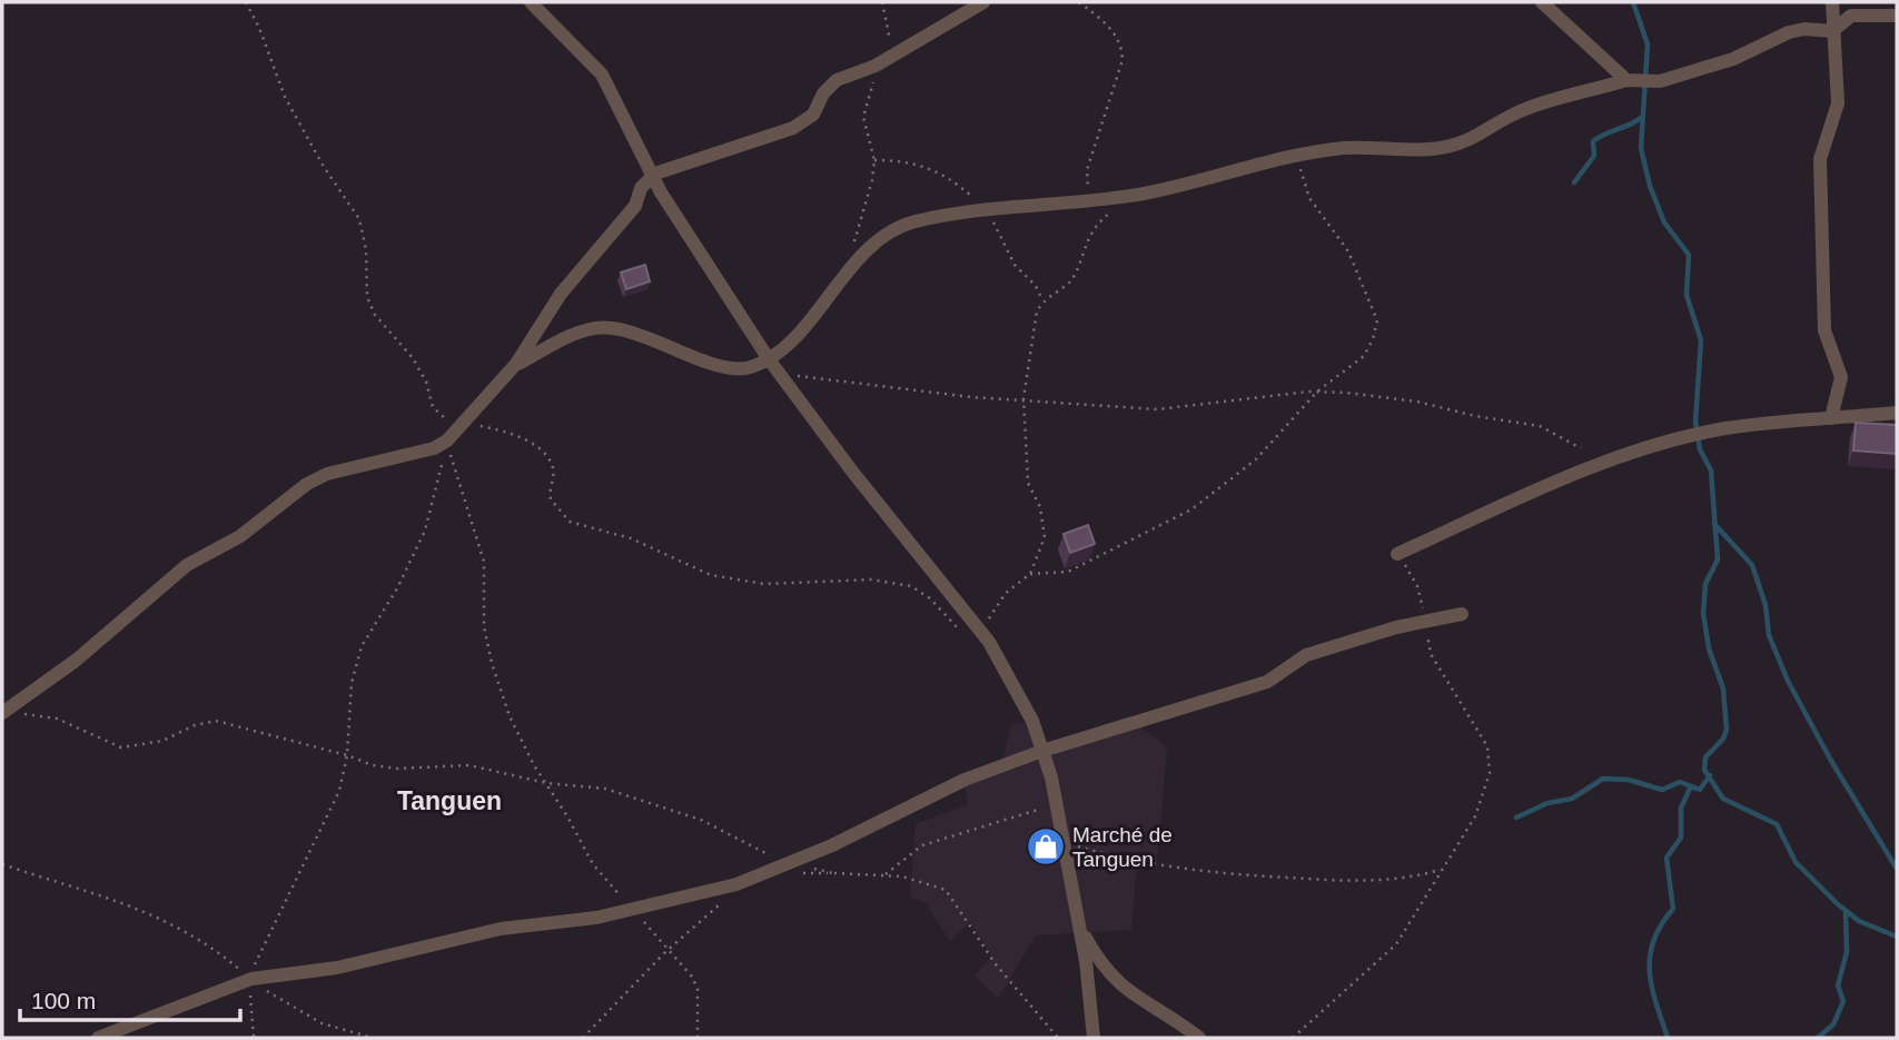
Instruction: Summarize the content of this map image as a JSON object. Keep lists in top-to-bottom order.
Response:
{
  "districts": ["Tanguen"],
  "places": {
    "shop": ["Marché de Tanguen"]
  },
  "scale_bar": "100 m"
}
